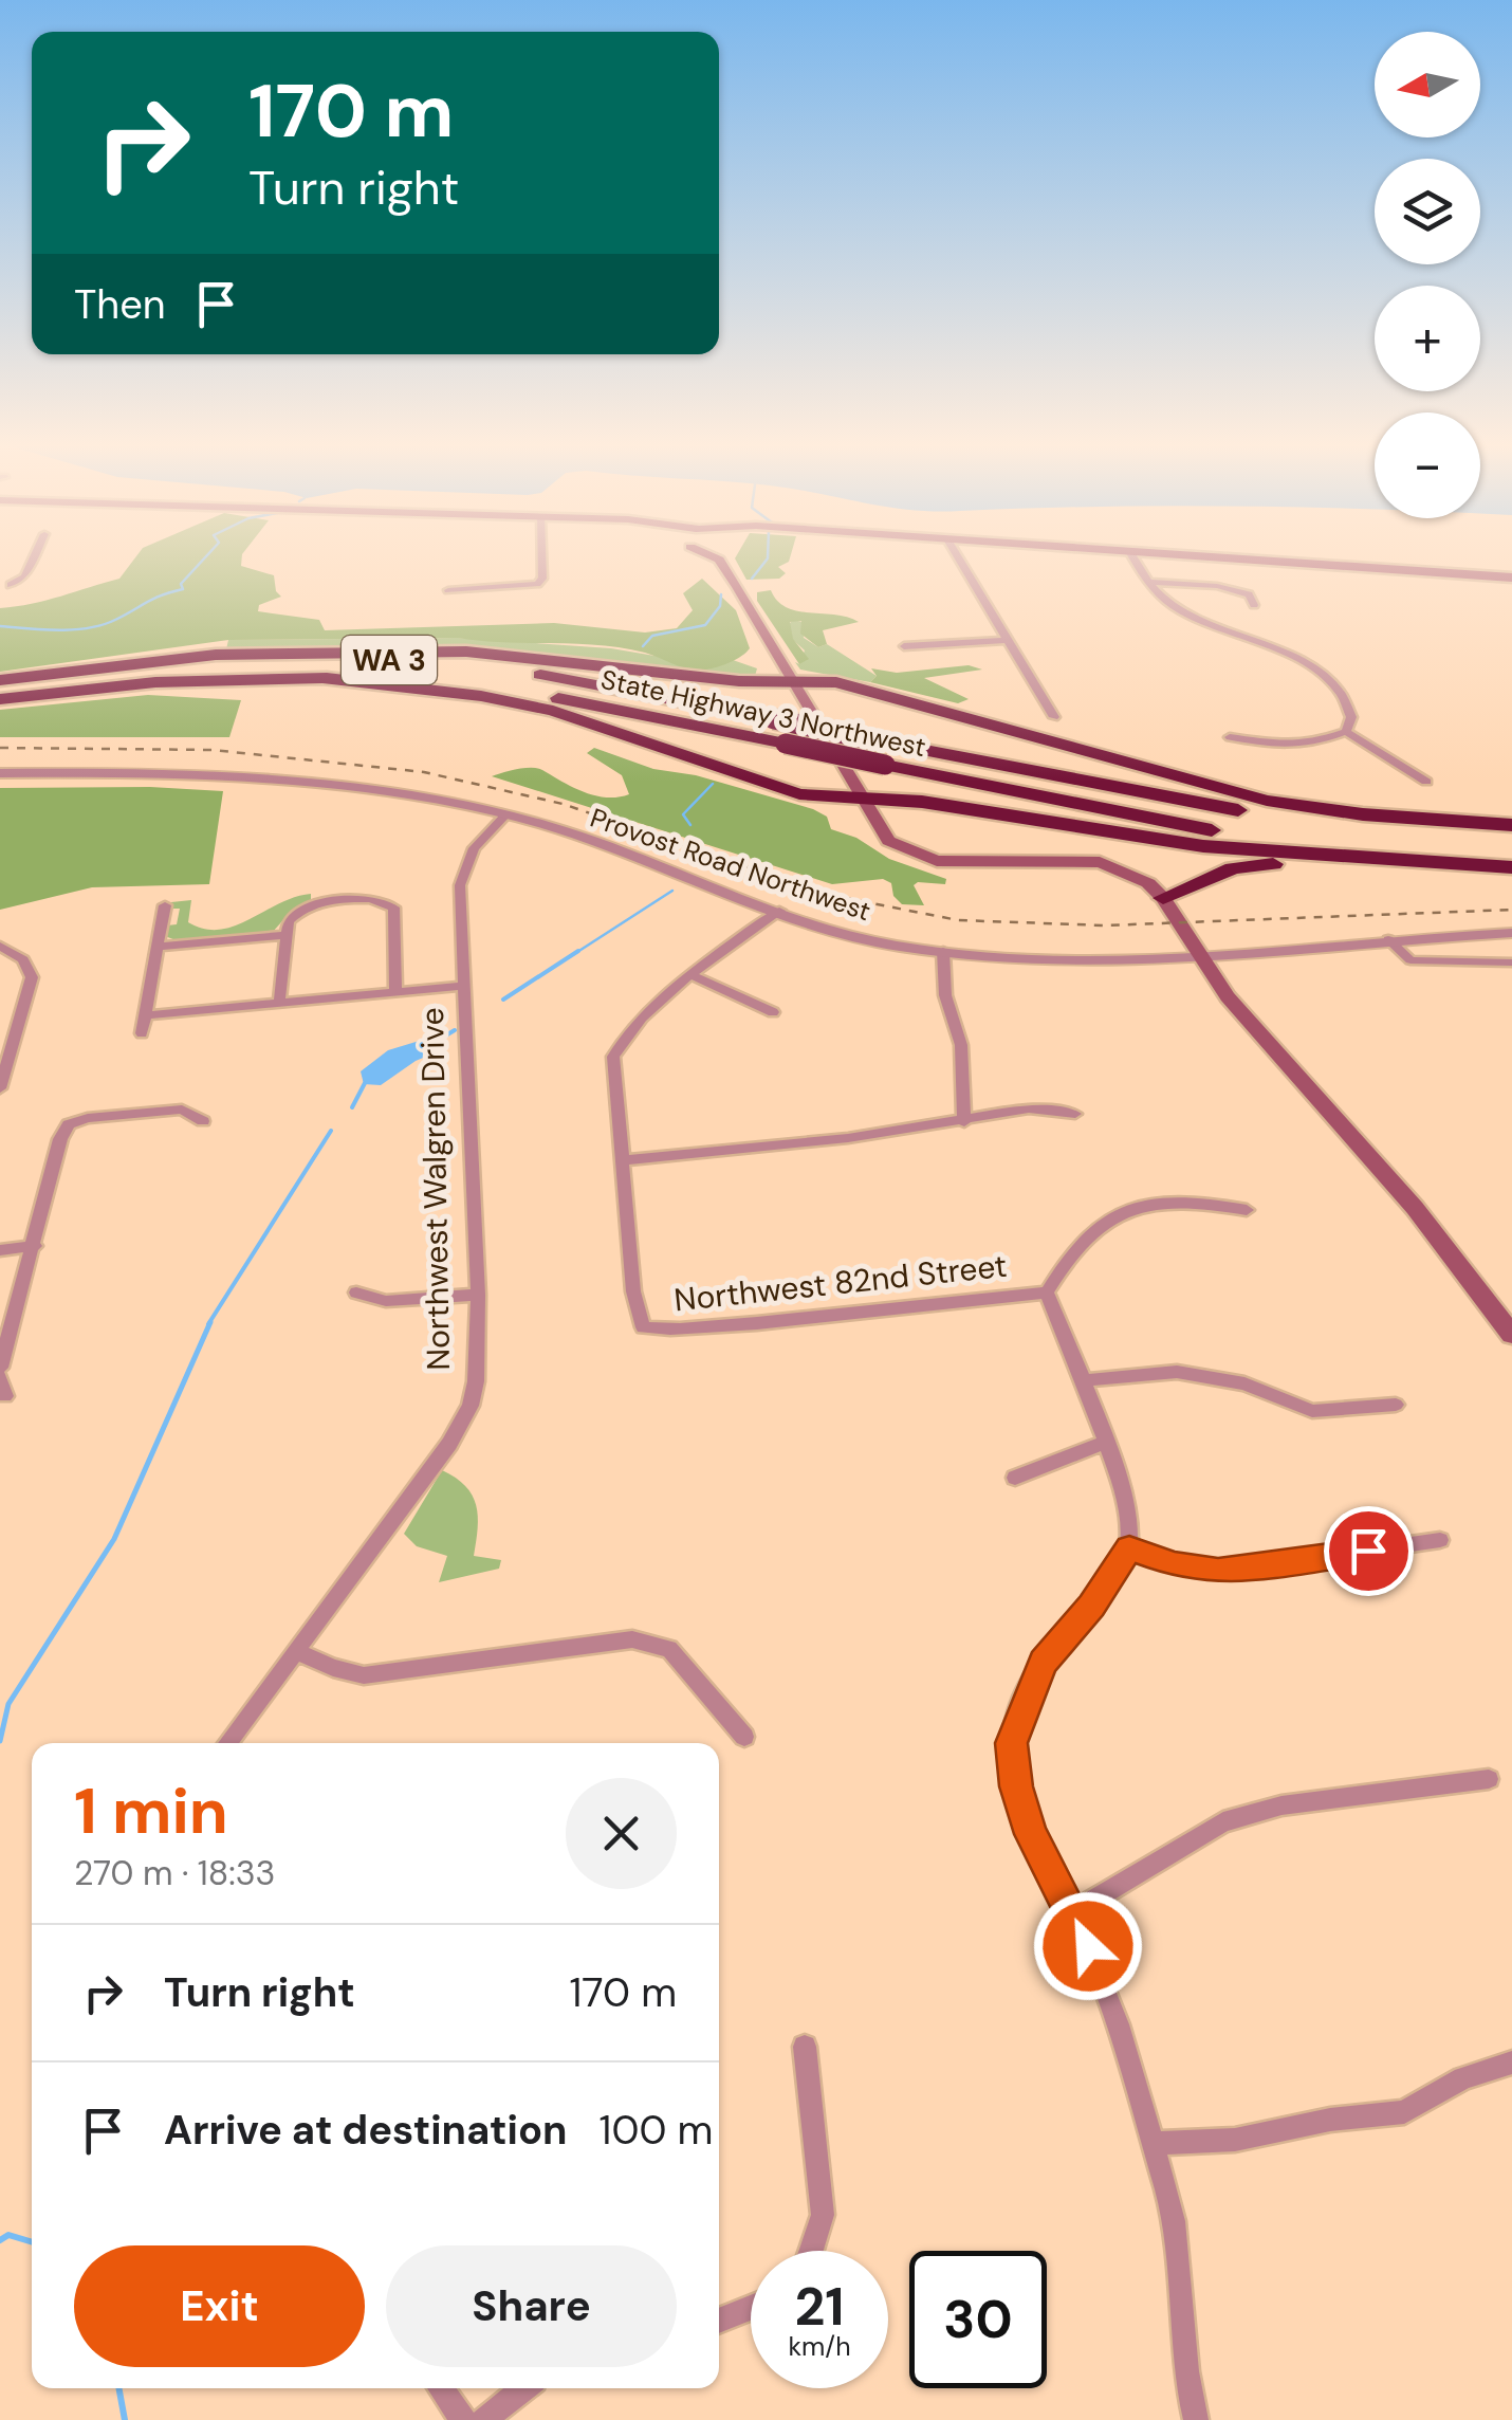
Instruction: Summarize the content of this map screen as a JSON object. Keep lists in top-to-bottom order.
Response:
{
  "streets": {
    "highway": ["WA 3", "State Highway 3 Northwest"],
    "street": ["Provost Road Northwest", "Northwest Walgren Drive", "Northwest 82nd Street"]
  },
  "crossings": [
    ["Provost Road Northwest", "Northwest Walgren Drive"],
    ["Provost Road Northwest", "Northwest 82nd Street"]
  ],
  "north": "left",
  "page": {
    "map_buttons": ["+", "−"],
    "turn": ["170 m", "Turn right"],
    "then": "Then",
    "heading": ["1 min", "270 m · 18:33"],
    "list": [
      {
        "name": "Turn right",
        "value": "170 m"
      },
      {
        "name": "Arrive at destination",
        "value": "100 m"
      }
    ],
    "buttons": ["Exit", "Share"],
    "speed": "21 km/h",
    "limit": "30"
  }
}
